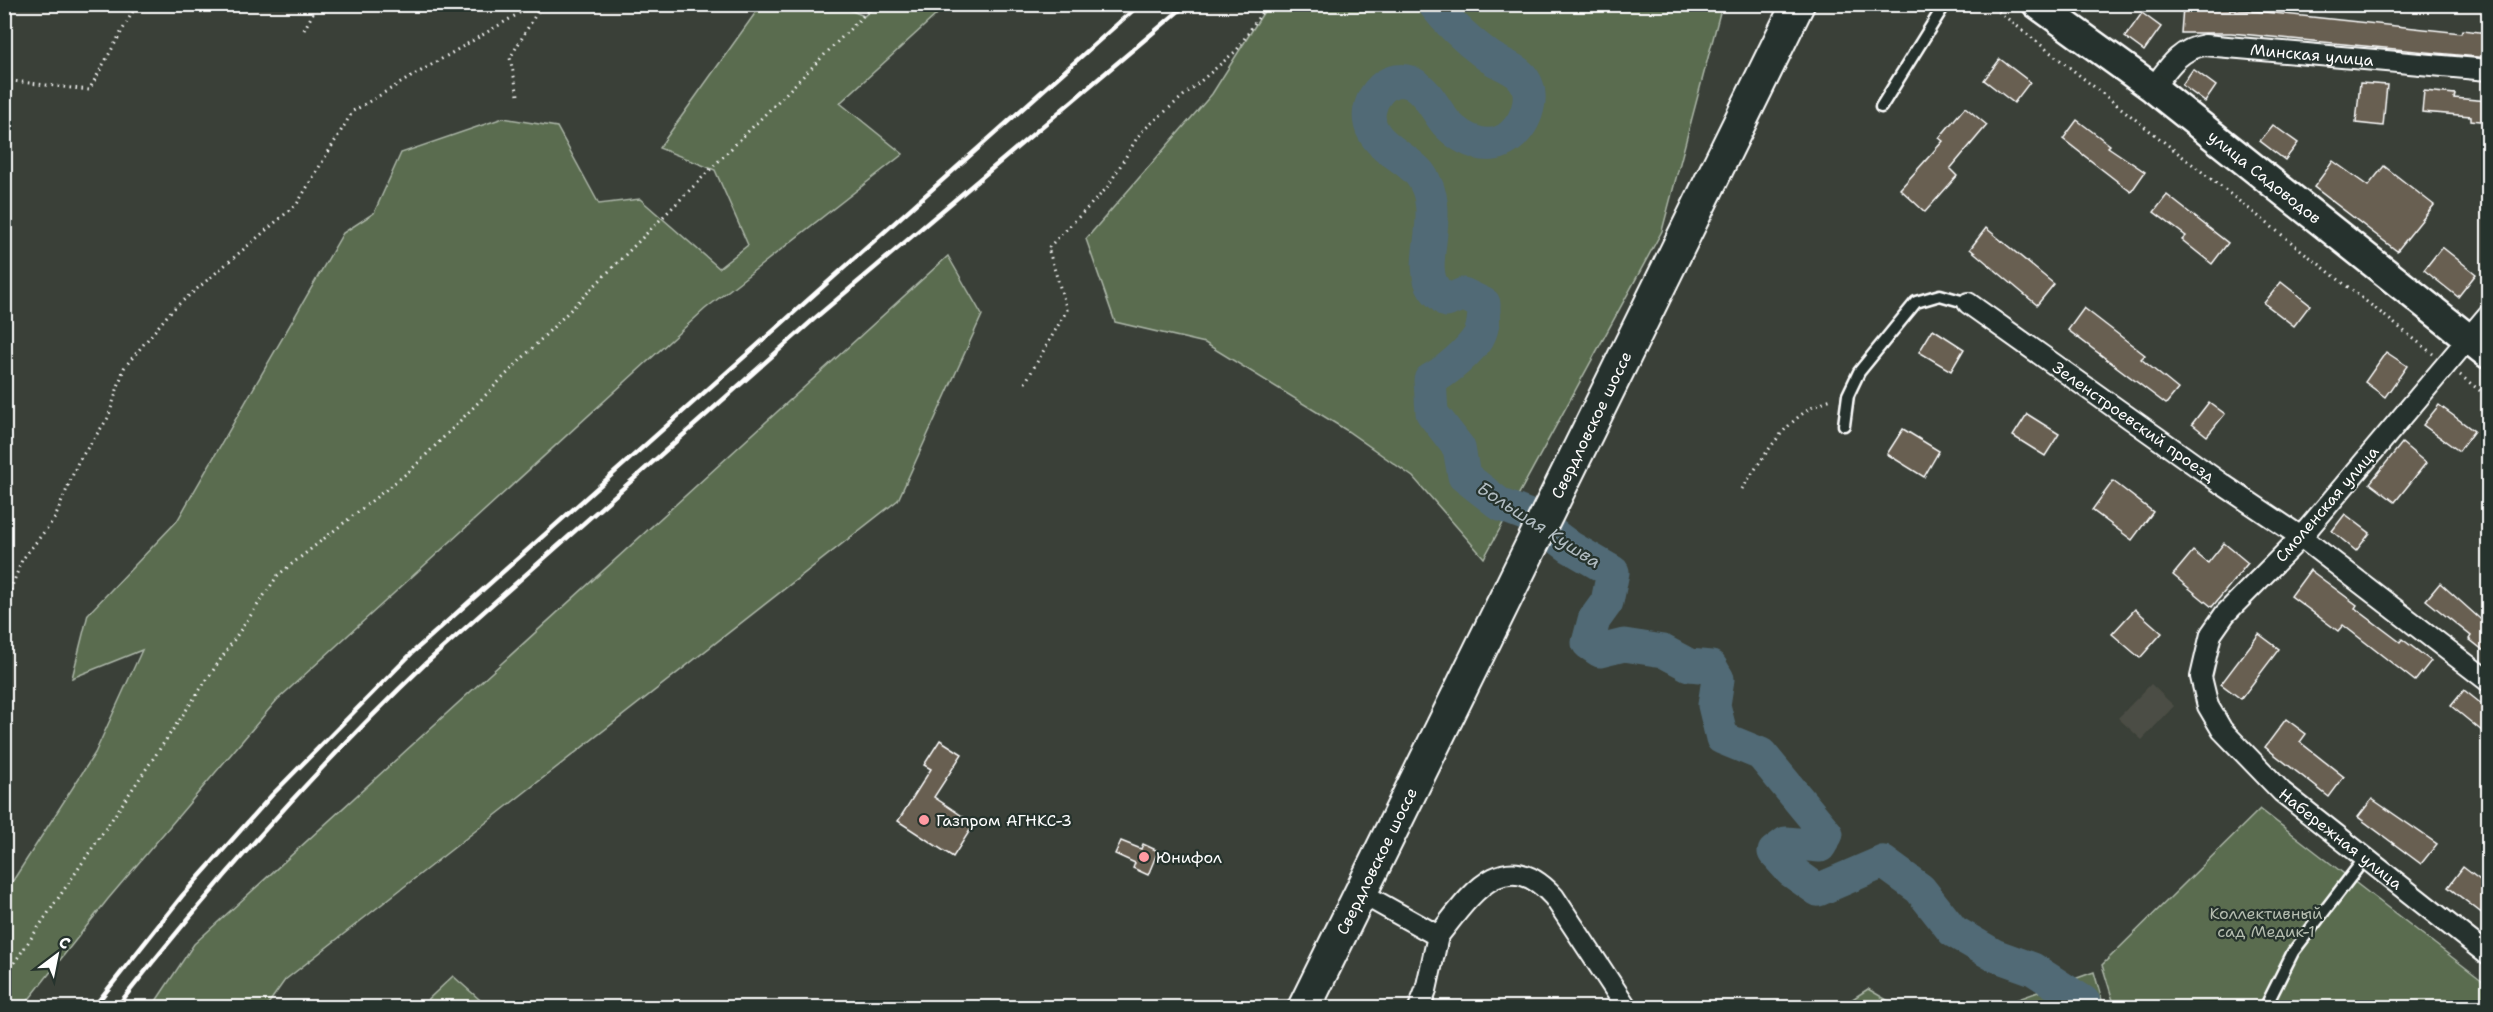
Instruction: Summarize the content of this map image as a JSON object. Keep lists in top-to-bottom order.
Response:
{
  "streets": {
    "main road": ["улица Садоводов", "Свердловское шоссе"],
    "street": [
      "Минская улица",
      "Зеленстроевский проезд",
      "Смоленская улица",
      "Набережная улица"
    ]
  },
  "crossings": [
    ["Минская улица", "улица Садоводов"],
    ["улица Садоводов", "Смоленская улица"],
    ["Зеленстроевский проезд", "Смоленская улица"],
    ["Смоленская улица", "Набережная улица"]
  ],
  "water": ["Большая Кушва"],
  "parks": ["Коллективный сад Медик-1"],
  "places": ["Газпром АГНКС-3", "Юнифол"],
  "north": "top right"
}
